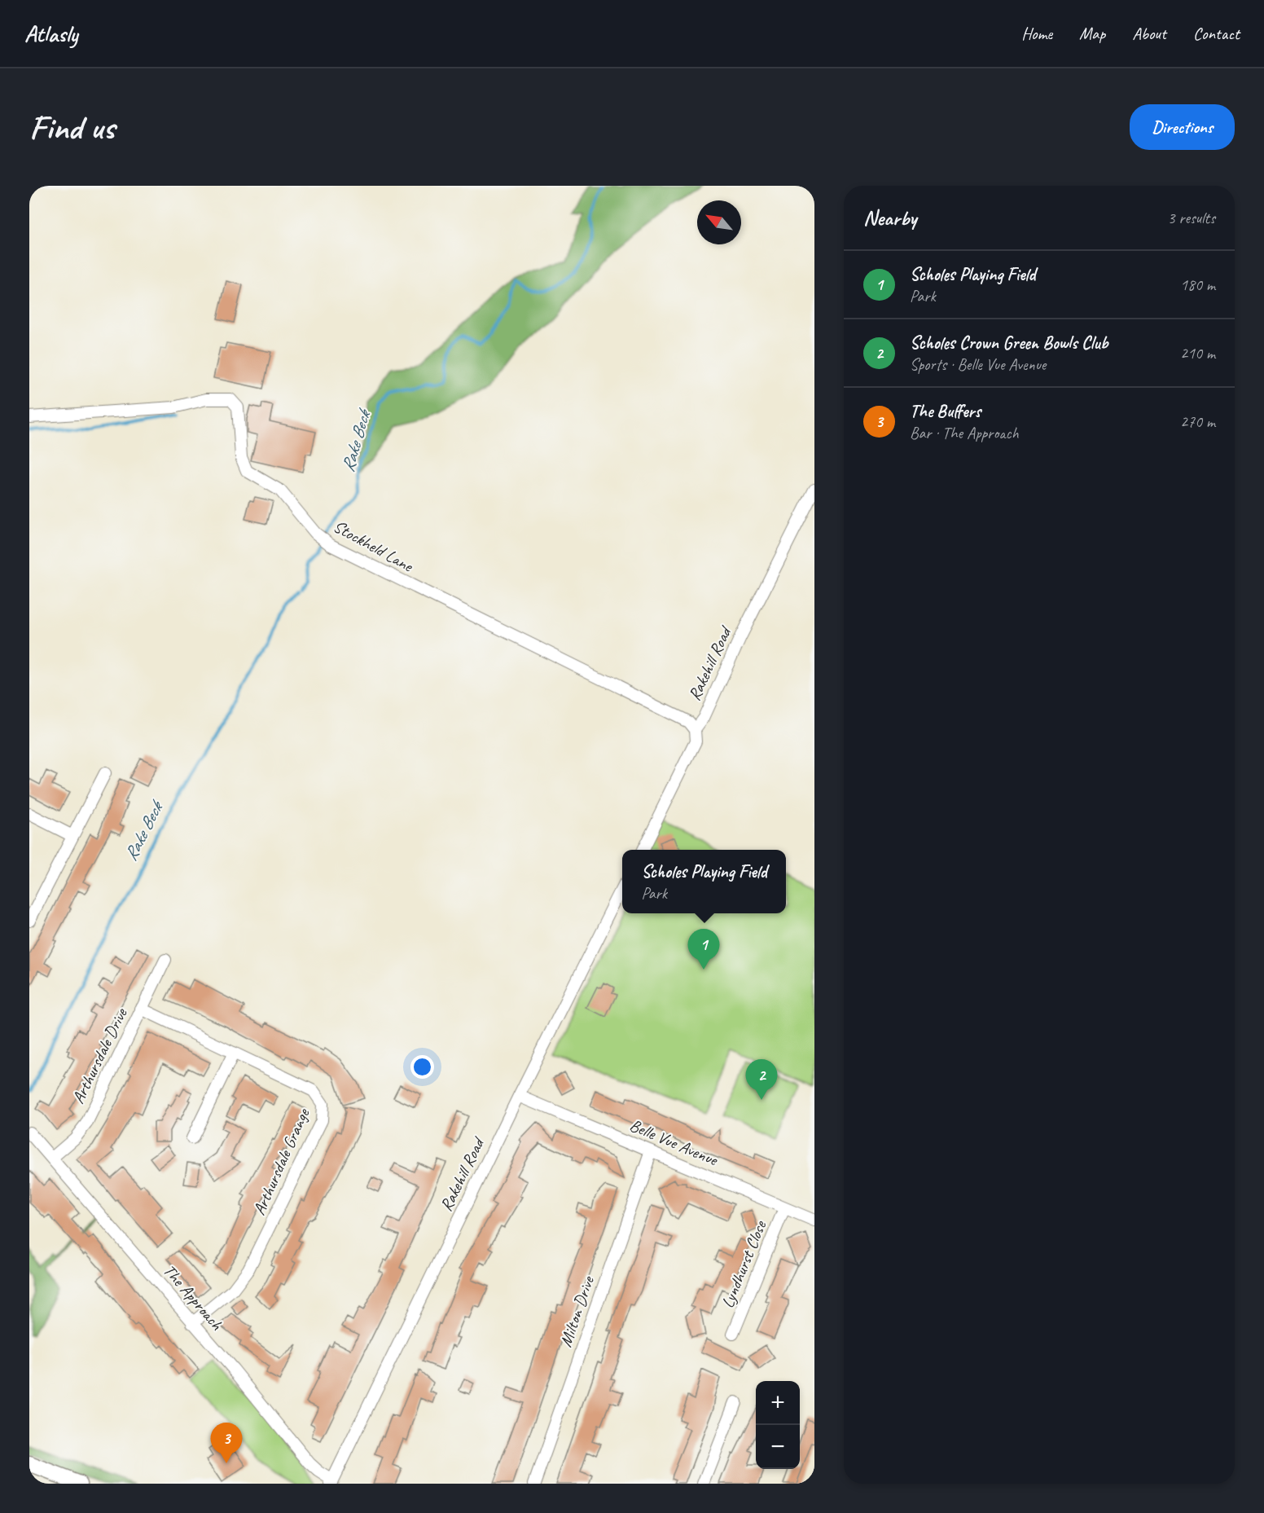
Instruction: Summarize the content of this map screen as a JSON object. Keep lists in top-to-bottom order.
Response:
{
  "streets": {
    "street": [
      "Stockheld Lane",
      "Rakehill Road",
      "Arthursdale Drive",
      "Belle Vue Avenue",
      "Arthursdale Grange",
      "Lyndhurst Close",
      "The Approach",
      "Milton Drive"
    ]
  },
  "crossings": [
    ["Stockheld Lane", "Rakehill Road"],
    ["Rakehill Road", "Belle Vue Avenue"],
    ["Rakehill Road", "The Approach"],
    ["Arthursdale Drive", "Arthursdale Grange"],
    ["Arthursdale Drive", "The Approach"],
    ["Belle Vue Avenue", "Lyndhurst Close"],
    ["Belle Vue Avenue", "Milton Drive"],
    ["Arthursdale Grange", "The Approach"]
  ],
  "water": ["Rake Beck"],
  "north": "top left",
  "page": {
    "header": "Atlasly",
    "nav": [
      "Home",
      "Map",
      "About",
      "Contact"
    ],
    "buttons": "Directions",
    "title": "Find us",
    "heading": ["Nearby", "3 results"],
    "list": [
      {
        "mark": "1",
        "name": "Scholes Playing Field",
        "note": "Park",
        "value": "180 m"
      },
      {
        "mark": "2",
        "name": "Scholes Crown Green Bowls Club",
        "note": "Sports · Belle Vue Avenue",
        "value": "210 m"
      },
      {
        "mark": "3",
        "name": "The Buffers",
        "note": "Bar · The Approach",
        "value": "270 m"
      }
    ],
    "popup": ["Scholes Playing Field", "Park"],
    "pins": ["1", "2", "3"],
    "map_buttons": ["+", "−"]
  }
}
